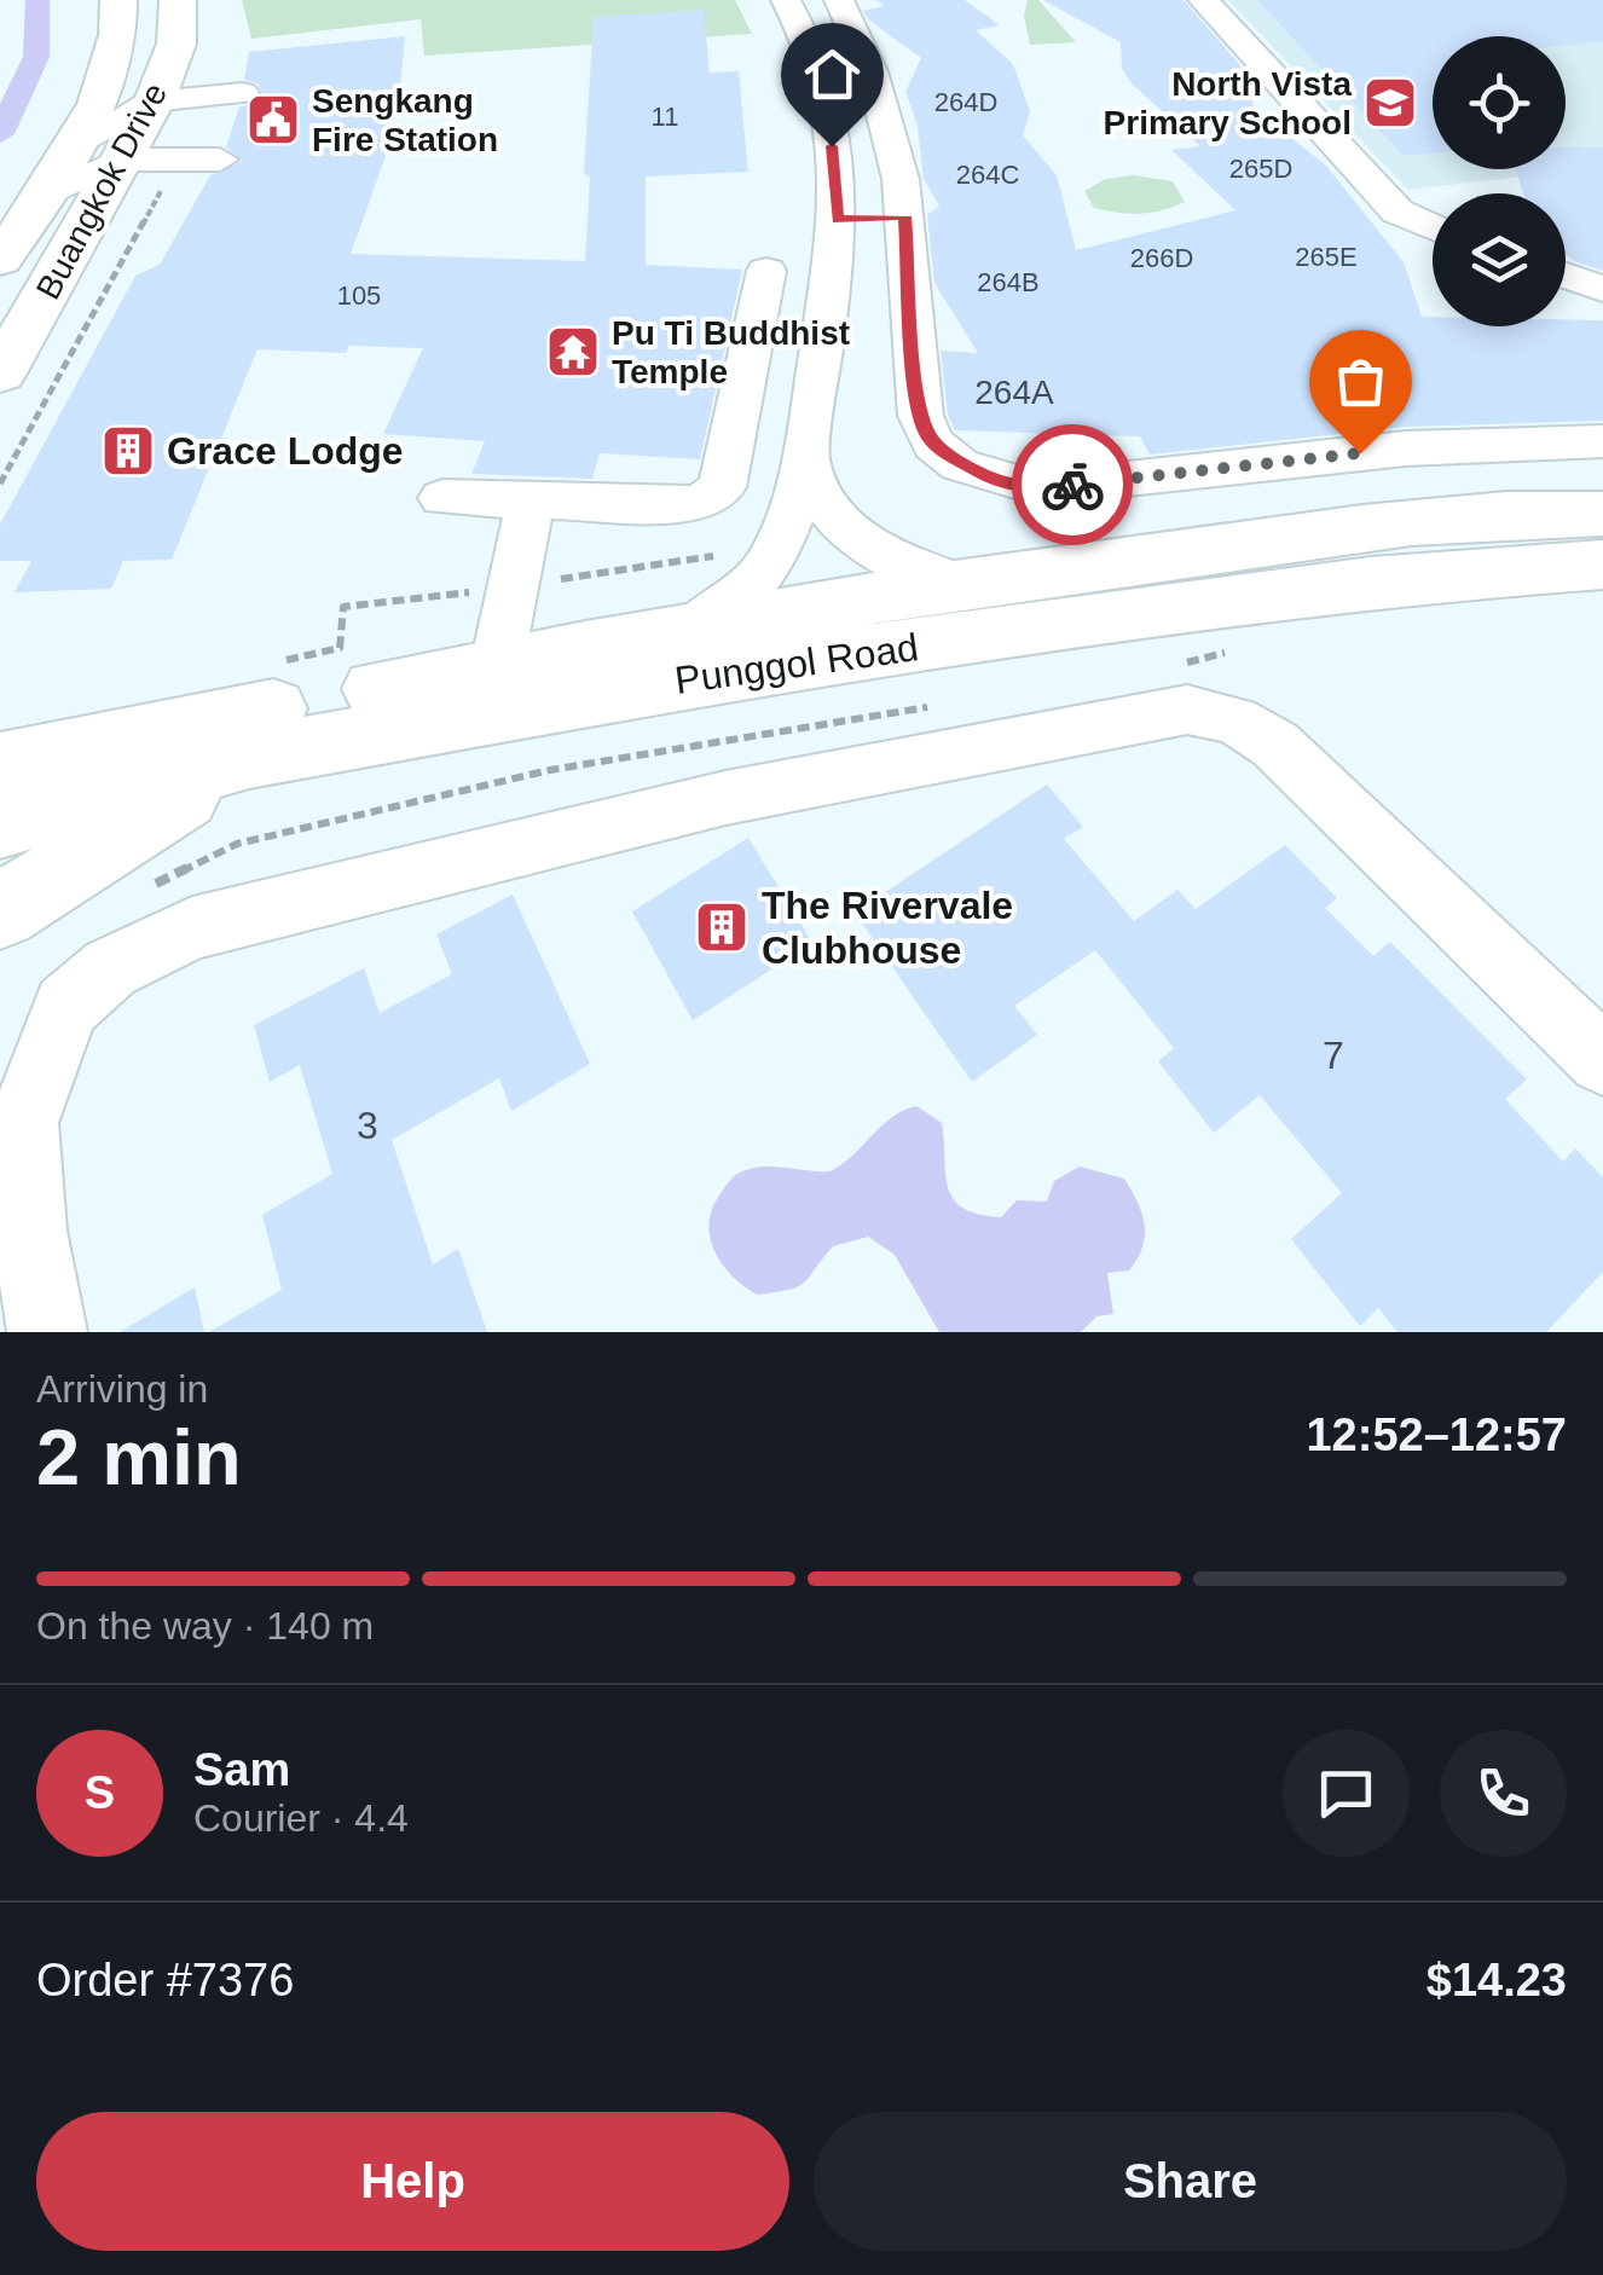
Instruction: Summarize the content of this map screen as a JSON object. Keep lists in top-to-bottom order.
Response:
{
  "streets": {
    "main road": ["Buangkok Drive", "Punggol Road"]
  },
  "places": {
    "school or university": ["North Vista Primary School"],
    "public building": ["Sengkang Fire Station"],
    "temple": ["Pu Ti Buddhist Temple"],
    "building": ["Grace Lodge", "The Rivervale Clubhouse"]
  },
  "house_numbers": [
    "264D",
    "11",
    "265D",
    "264C",
    "265E",
    "266D",
    "264B",
    "105",
    "264A",
    "7",
    "3"
  ],
  "page": {
    "heading": ["2 min", "Arriving in", "12:52–12:57"],
    "panel": [
      "Sam",
      "Courier · 4.4",
      "Order #7376",
      "$14.23"
    ],
    "bar": "On the way · 140 m",
    "round": "S",
    "buttons": ["Help", "Share"]
  }
}
